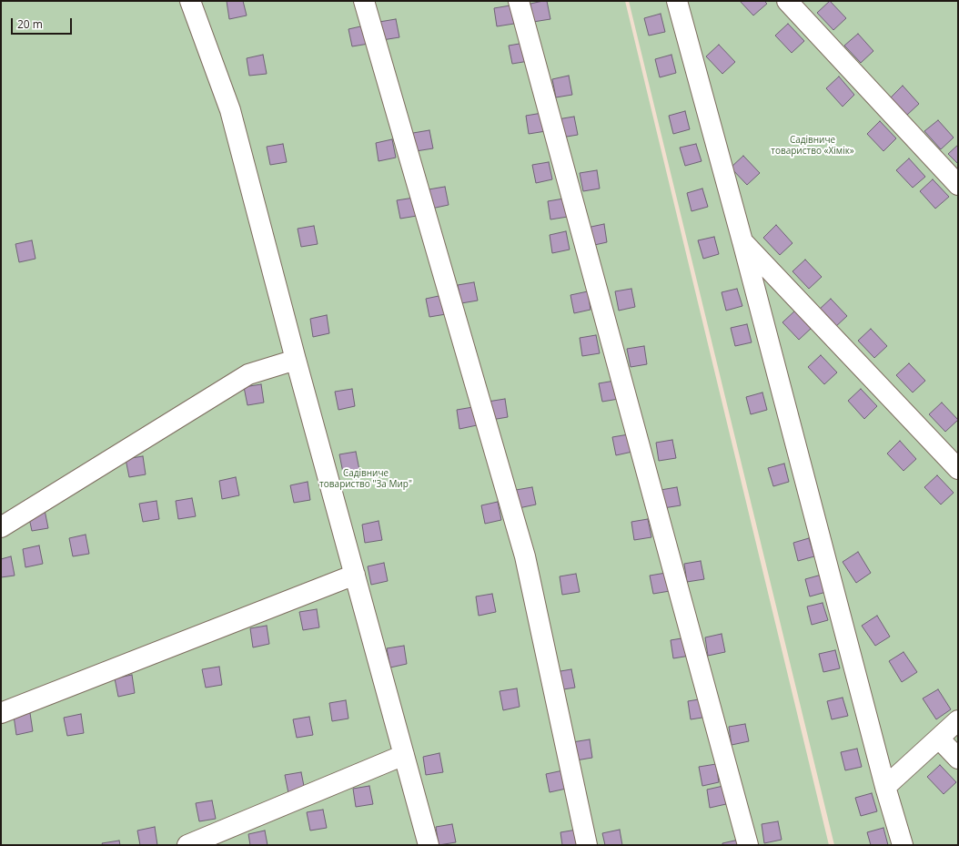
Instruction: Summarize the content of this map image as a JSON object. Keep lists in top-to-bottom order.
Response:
{
  "parks": ["Садівниче товариство «Хімік»", "Садівниче товариство \"За Мир\""],
  "scale_bar": "20 m"
}
